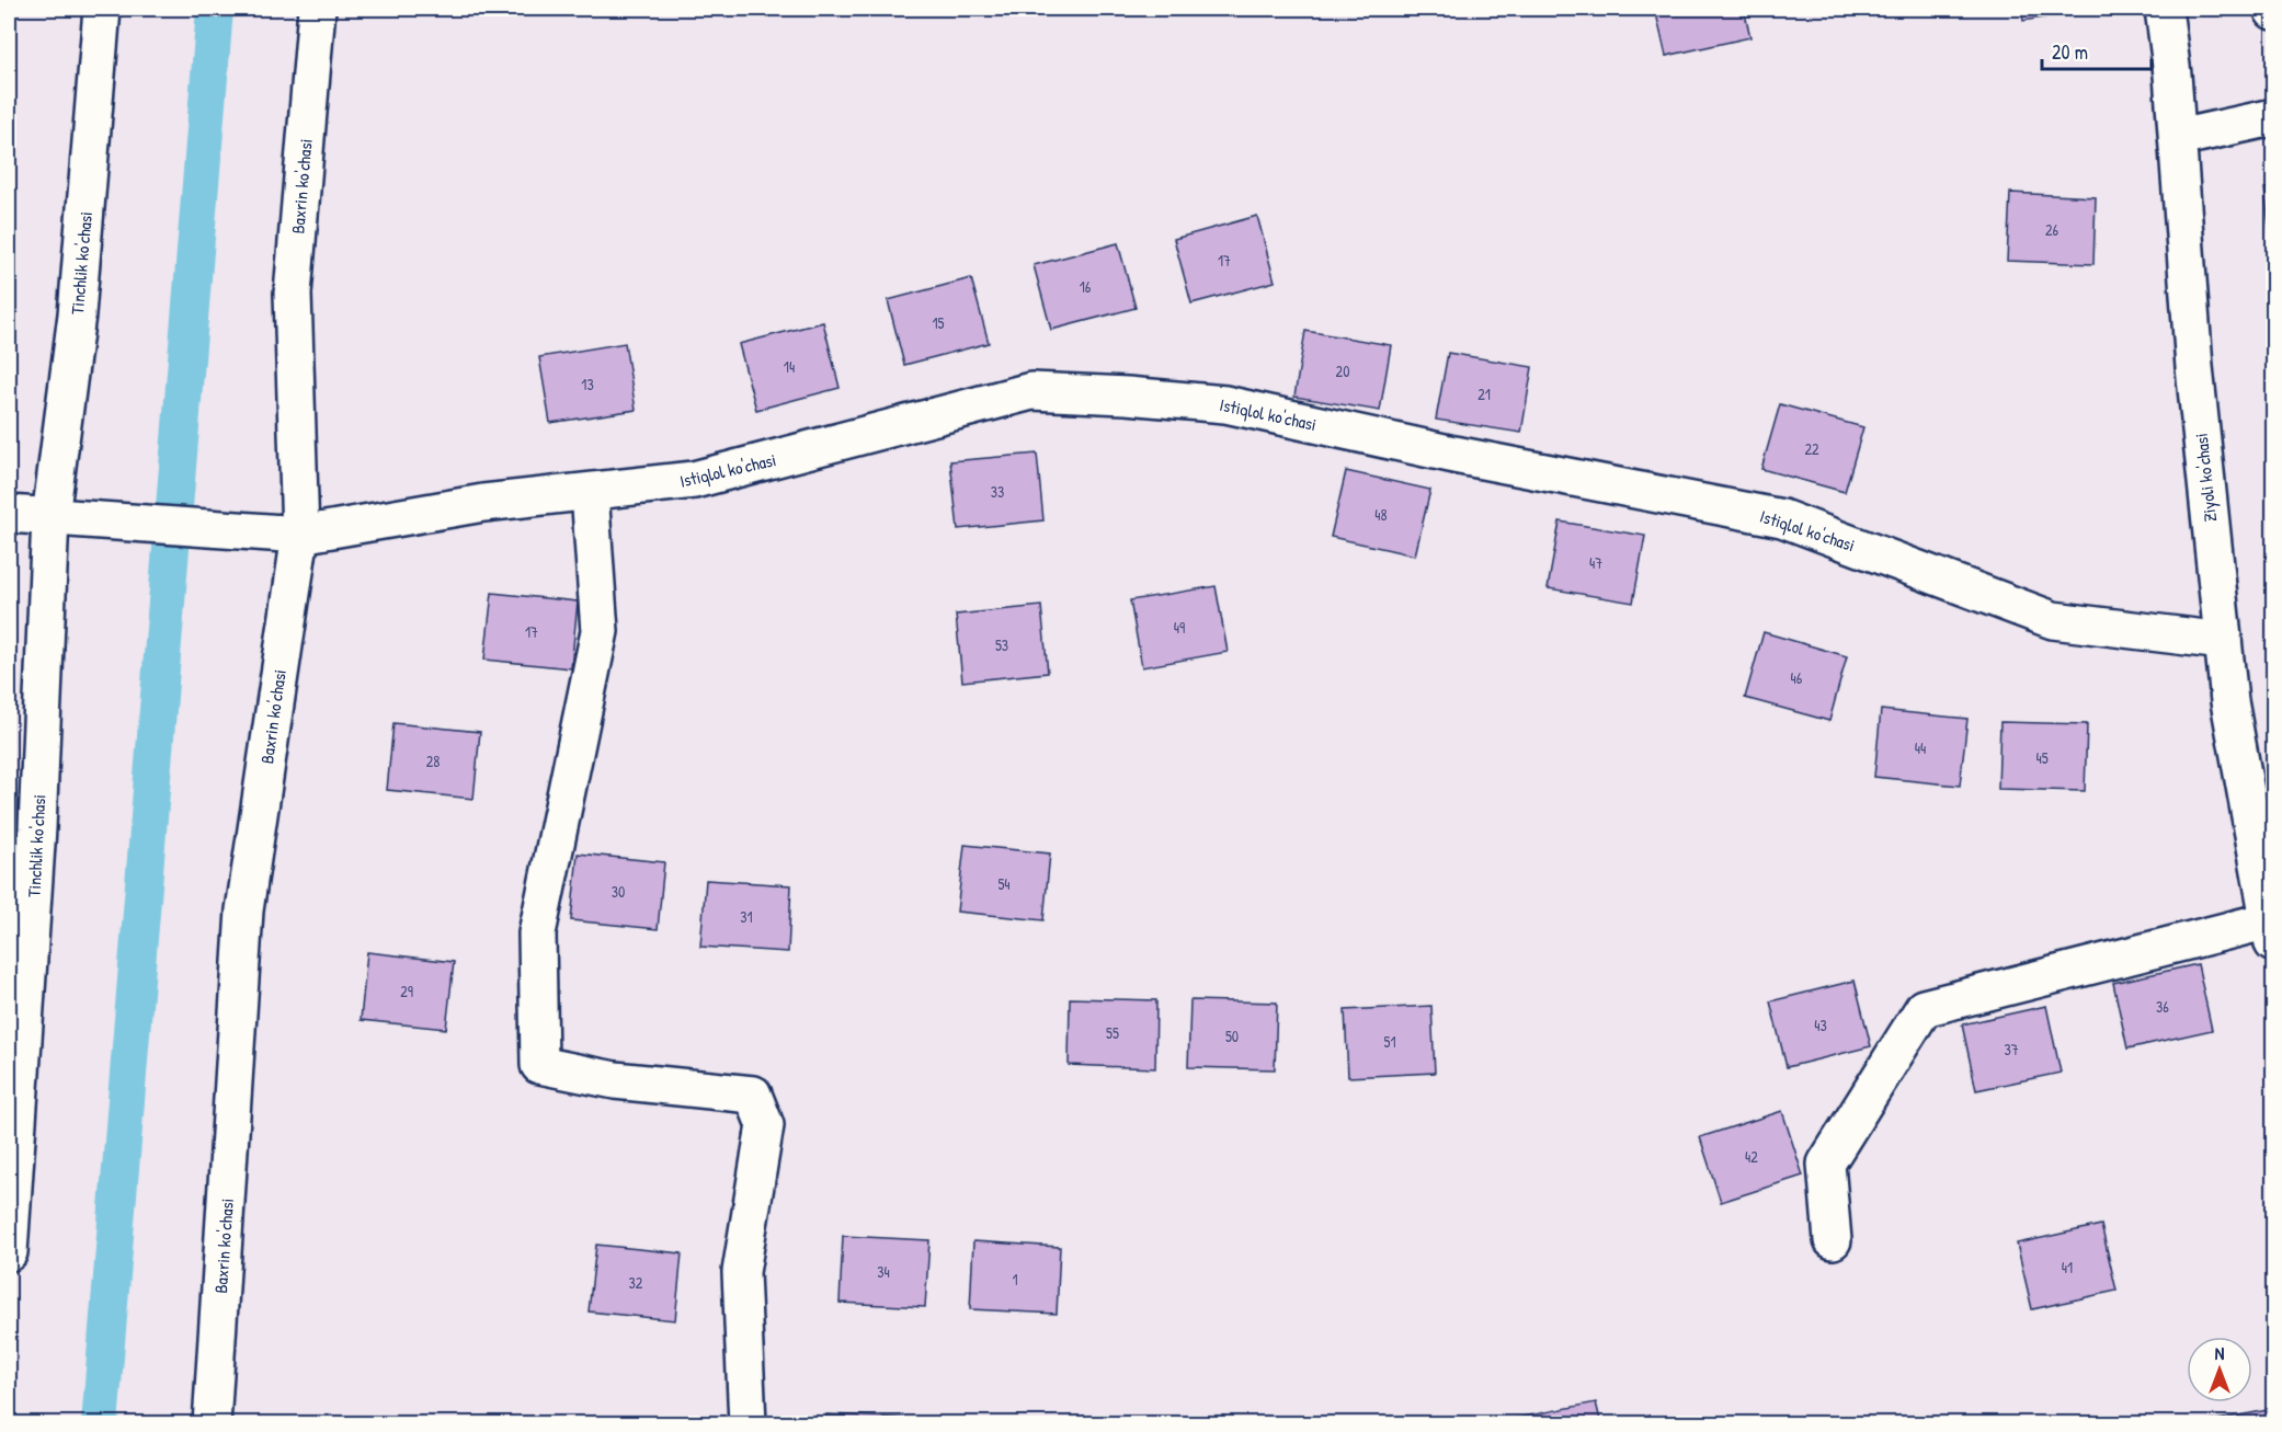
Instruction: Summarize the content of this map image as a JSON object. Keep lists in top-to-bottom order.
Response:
{
  "streets": {
    "street": [
      "Baxrin ko'chasi",
      "Tinchlik ko'chasi",
      "Istiqlol ko'chasi",
      "Ziyoli ko'chasi"
    ]
  },
  "crossings": [
    ["Baxrin ko'chasi", "Istiqlol ko'chasi"],
    ["Tinchlik ko'chasi", "Istiqlol ko'chasi"],
    ["Istiqlol ko'chasi", "Ziyoli ko'chasi"]
  ],
  "house_numbers": [
    "26",
    "17",
    "16",
    "15",
    "14",
    "20",
    "13",
    "21",
    "22",
    "33",
    "48",
    "47",
    "49",
    "17",
    "53",
    "46",
    "44",
    "45",
    "28",
    "54",
    "30",
    "31",
    "29",
    "36",
    "43",
    "55",
    "50",
    "51",
    "37",
    "42",
    "41",
    "34",
    "1",
    "32"
  ],
  "scale_bar": "20 m",
  "north": "top"
}
